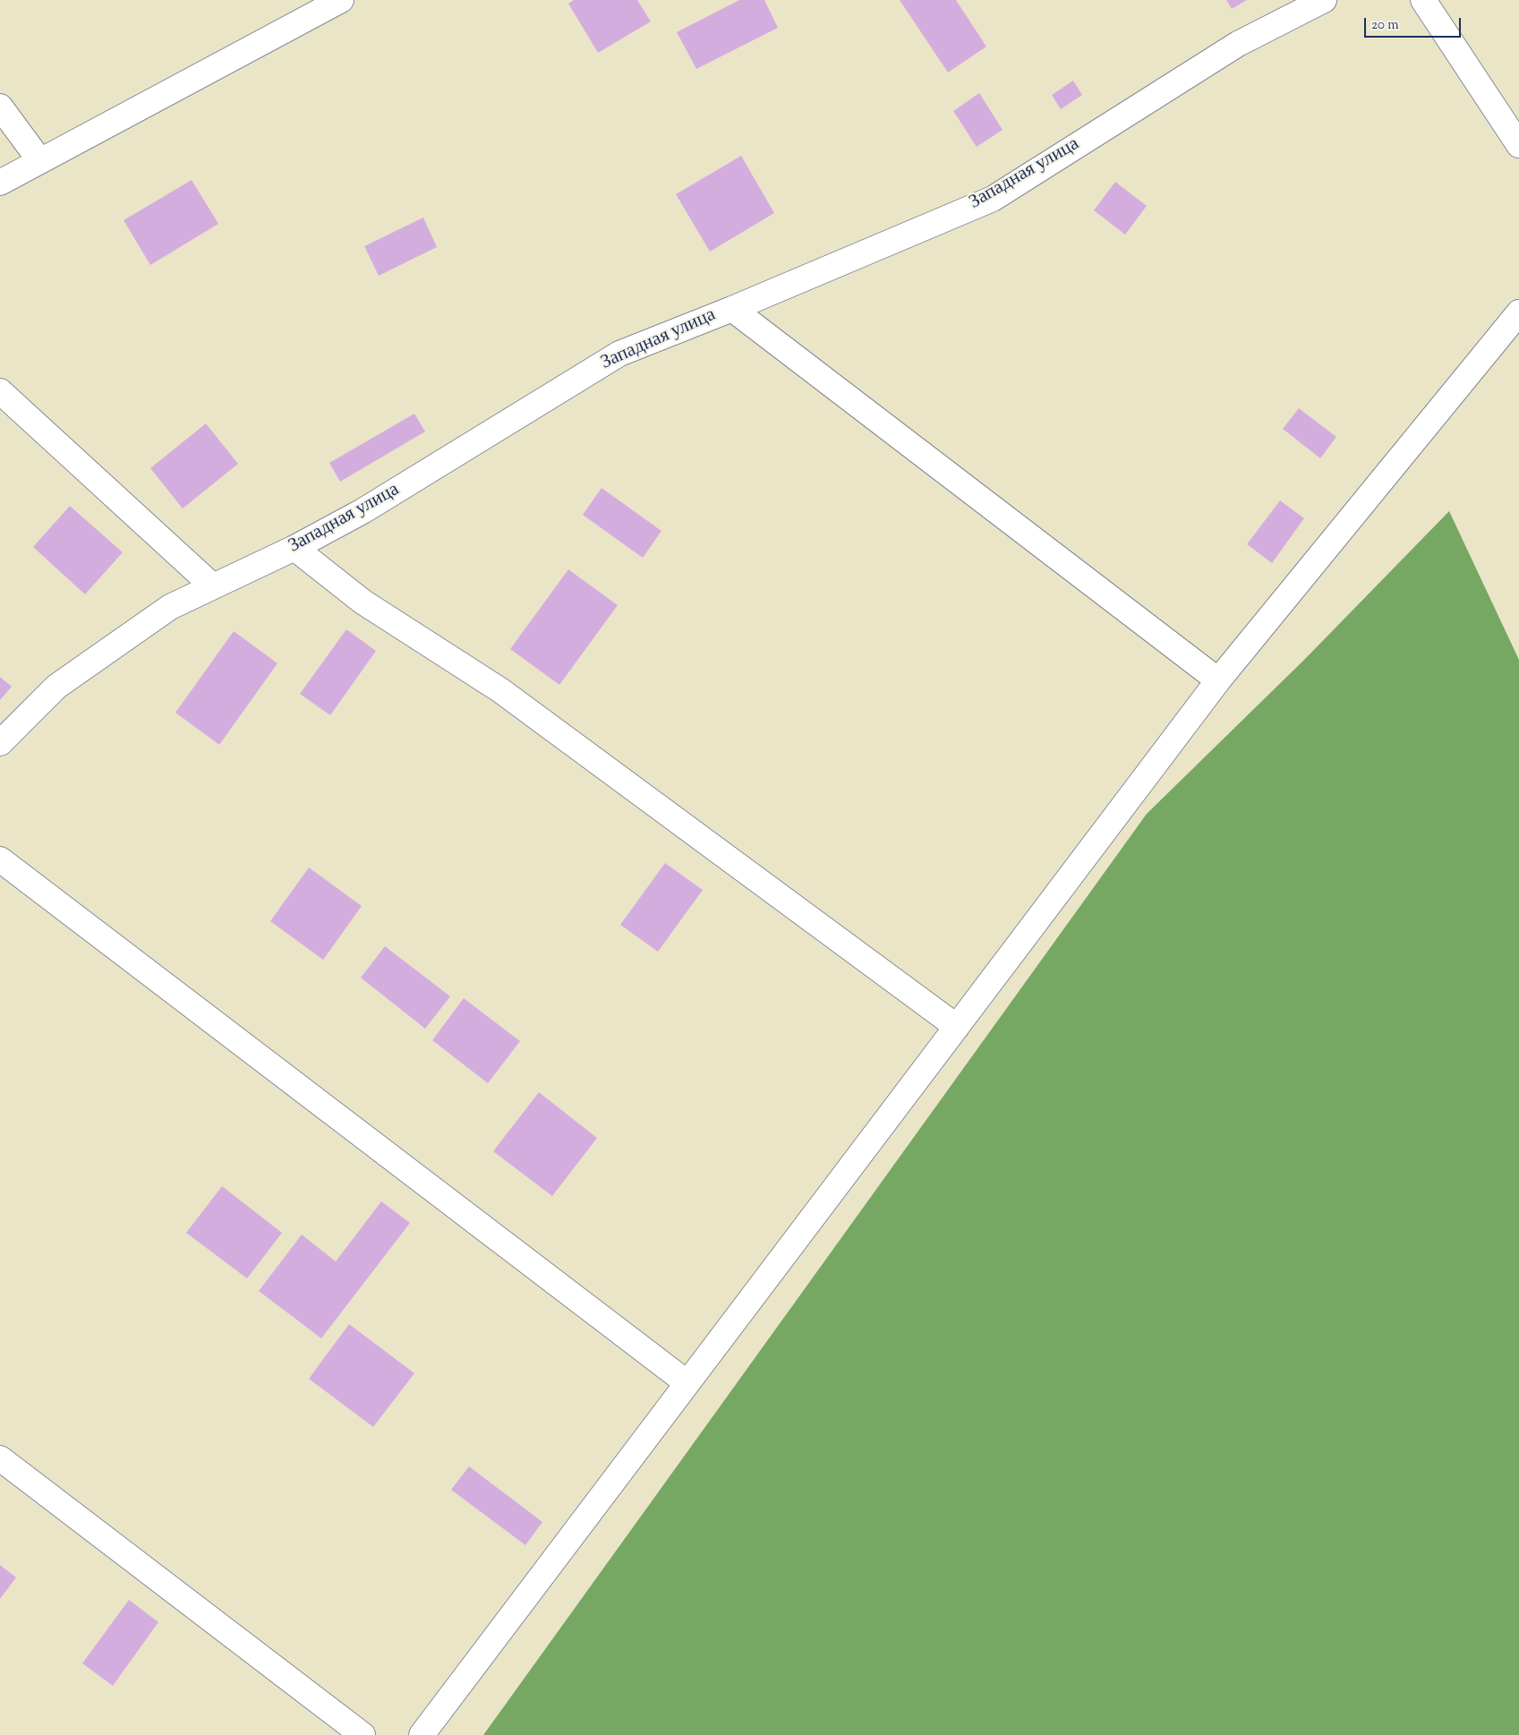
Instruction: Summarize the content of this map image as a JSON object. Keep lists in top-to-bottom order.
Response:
{
  "streets": {
    "street": ["Западная улица"]
  },
  "scale_bar": "20 m"
}
